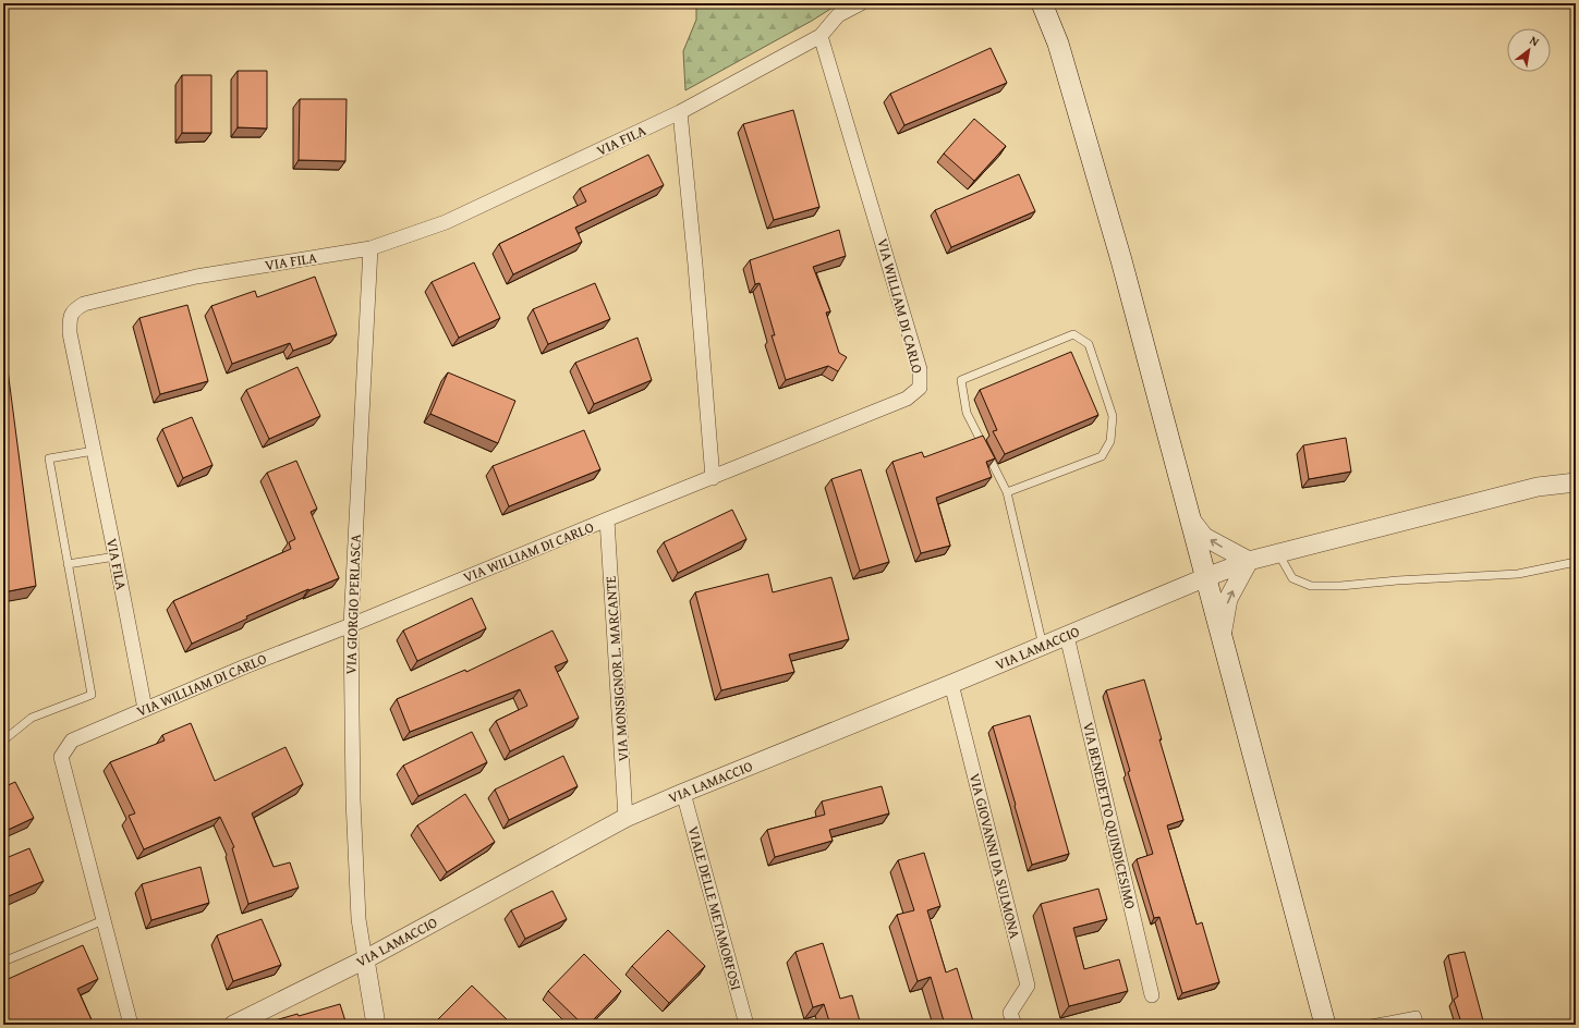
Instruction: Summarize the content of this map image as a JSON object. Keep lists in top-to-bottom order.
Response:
{
  "streets": {
    "street": [
      "VIA FILA",
      "VIA WILLIAM DI CARLO",
      "VIA GIORGIO PERLASCA",
      "VIA LAMACCIO",
      "VIA MONSIGNOR L. MARCANTE",
      "VIA BENEDETTO QUINDICESIMO",
      "VIA GIOVANNI DA SULMONA",
      "VIALE DELLE METAMORFOSI"
    ]
  },
  "crossings": [
    ["VIA FILA", "VIA WILLIAM DI CARLO"],
    ["VIA FILA", "VIA GIORGIO PERLASCA"],
    ["VIA WILLIAM DI CARLO", "VIA GIORGIO PERLASCA"],
    ["VIA WILLIAM DI CARLO", "VIA MONSIGNOR L. MARCANTE"],
    ["VIA GIORGIO PERLASCA", "VIA LAMACCIO"],
    ["VIA LAMACCIO", "VIA MONSIGNOR L. MARCANTE"],
    ["VIA LAMACCIO", "VIA BENEDETTO QUINDICESIMO"],
    ["VIA LAMACCIO", "VIA GIOVANNI DA SULMONA"],
    ["VIA LAMACCIO", "VIALE DELLE METAMORFOSI"]
  ],
  "north": "top right"
}
